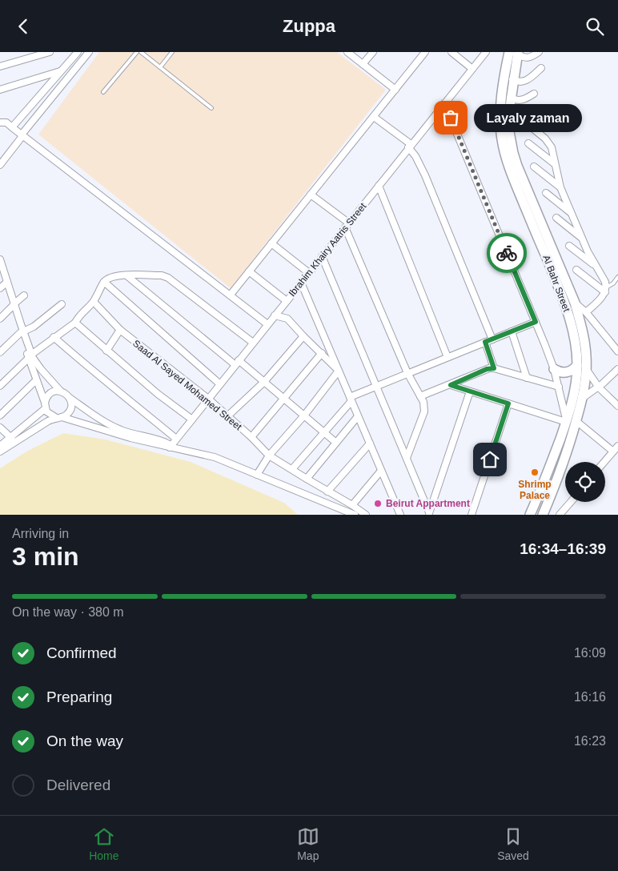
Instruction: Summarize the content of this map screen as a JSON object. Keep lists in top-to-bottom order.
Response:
{
  "streets": {
    "main road": ["Al Bahr Street"],
    "street": ["Ibrahim Khairy Aatris Street", "Saad Al Sayed Mohamed Street"]
  },
  "crossings": [
    ["Ibrahim Khairy Aatris Street", "Saad Al Sayed Mohamed Street"]
  ],
  "places": ["Layaly zaman", "Shrimp Palace", "Beirut Appartment"],
  "page": {
    "header": "Zuppa",
    "bubble": "Layaly zaman",
    "heading": ["3 min", "Arriving in", "16:34–16:39"],
    "bar": "On the way · 380 m",
    "list": [
      ["Confirmed", "16:09"],
      ["Preparing", "16:16"],
      ["On the way", "16:23"],
      "Delivered"
    ],
    "tabs": ["Home", "Map", "Saved"]
  }
}
